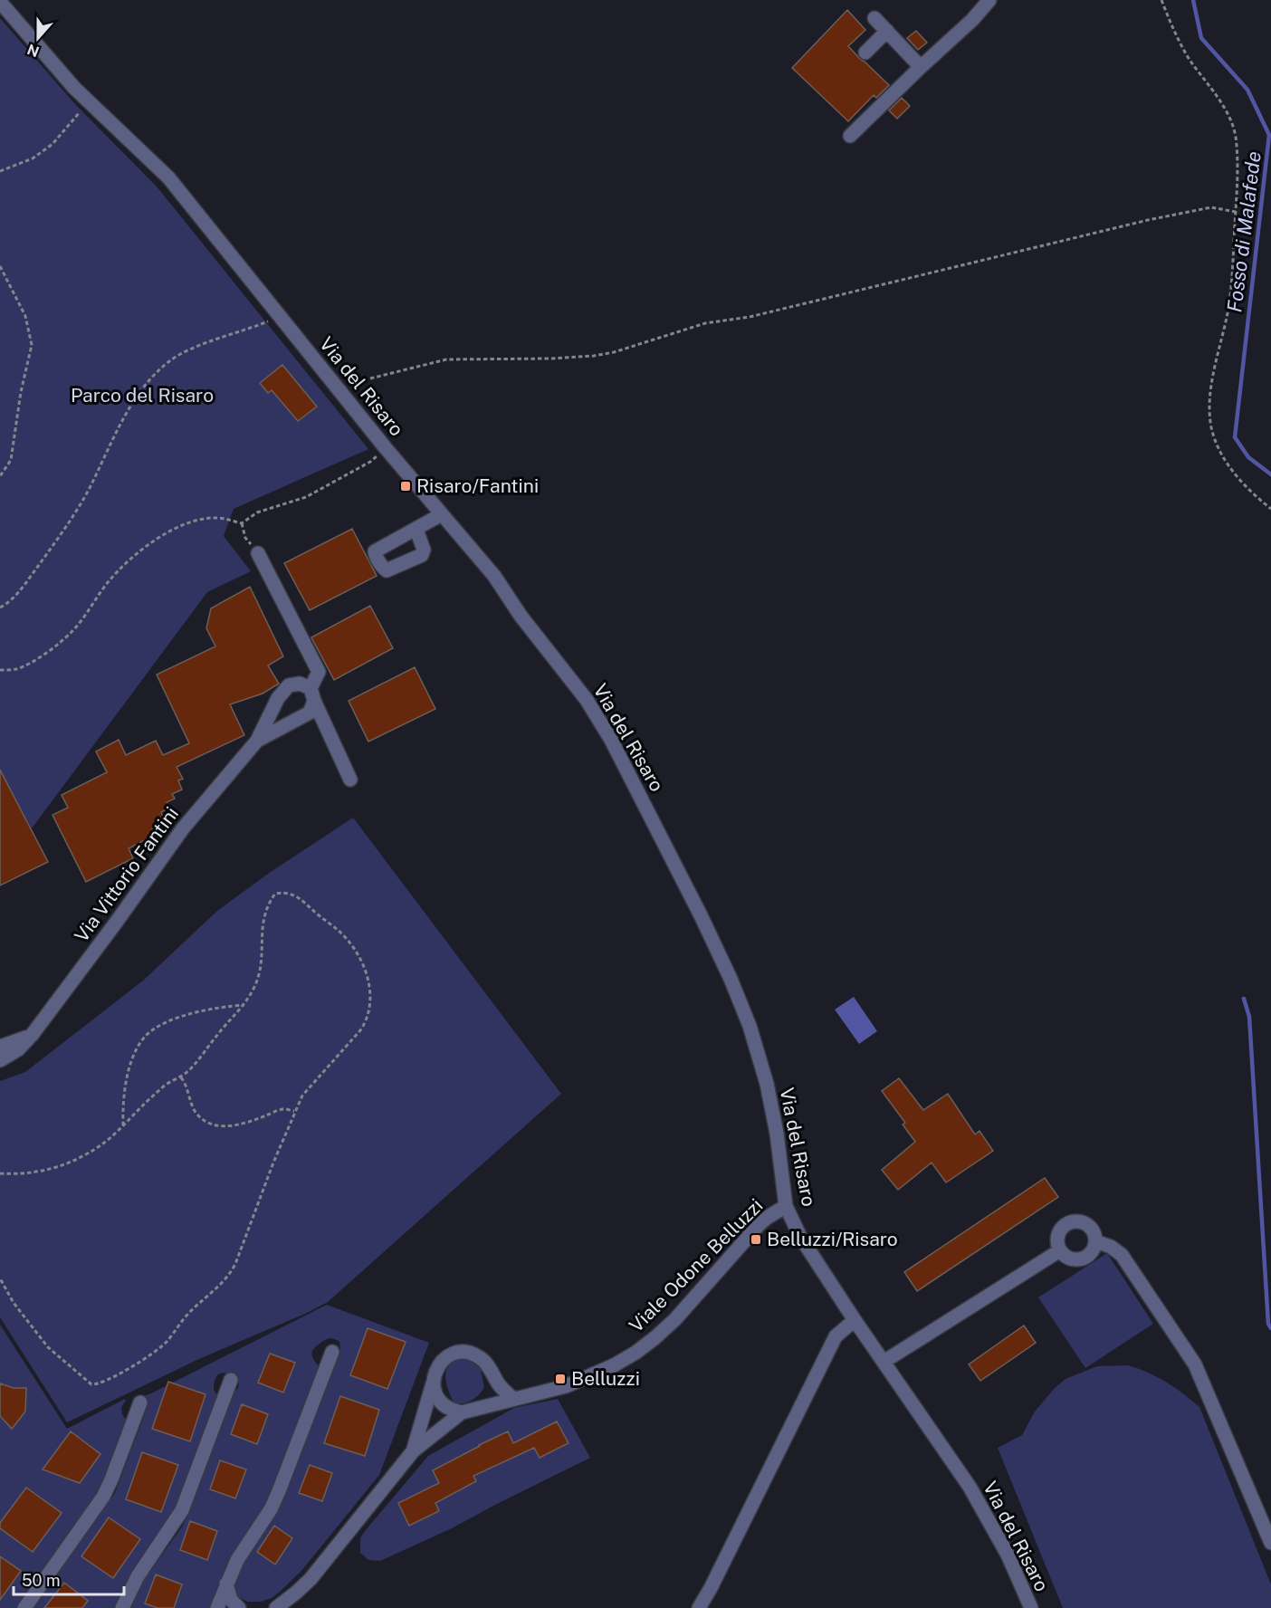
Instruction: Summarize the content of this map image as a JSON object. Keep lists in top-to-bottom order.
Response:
{
  "streets": {
    "street": ["Via del Risaro", "Via Vittorio Fantini", "Viale Odone Belluzzi"]
  },
  "crossings": [
    ["Via del Risaro", "Viale Odone Belluzzi"]
  ],
  "water": ["Fosso di Malafede"],
  "parks": ["Parco del Risaro"],
  "places": {
    "transit": ["Risaro/Fantini", "Belluzzi/Risaro", "Belluzzi"]
  },
  "scale_bar": "50 m",
  "north": "bottom"
}
